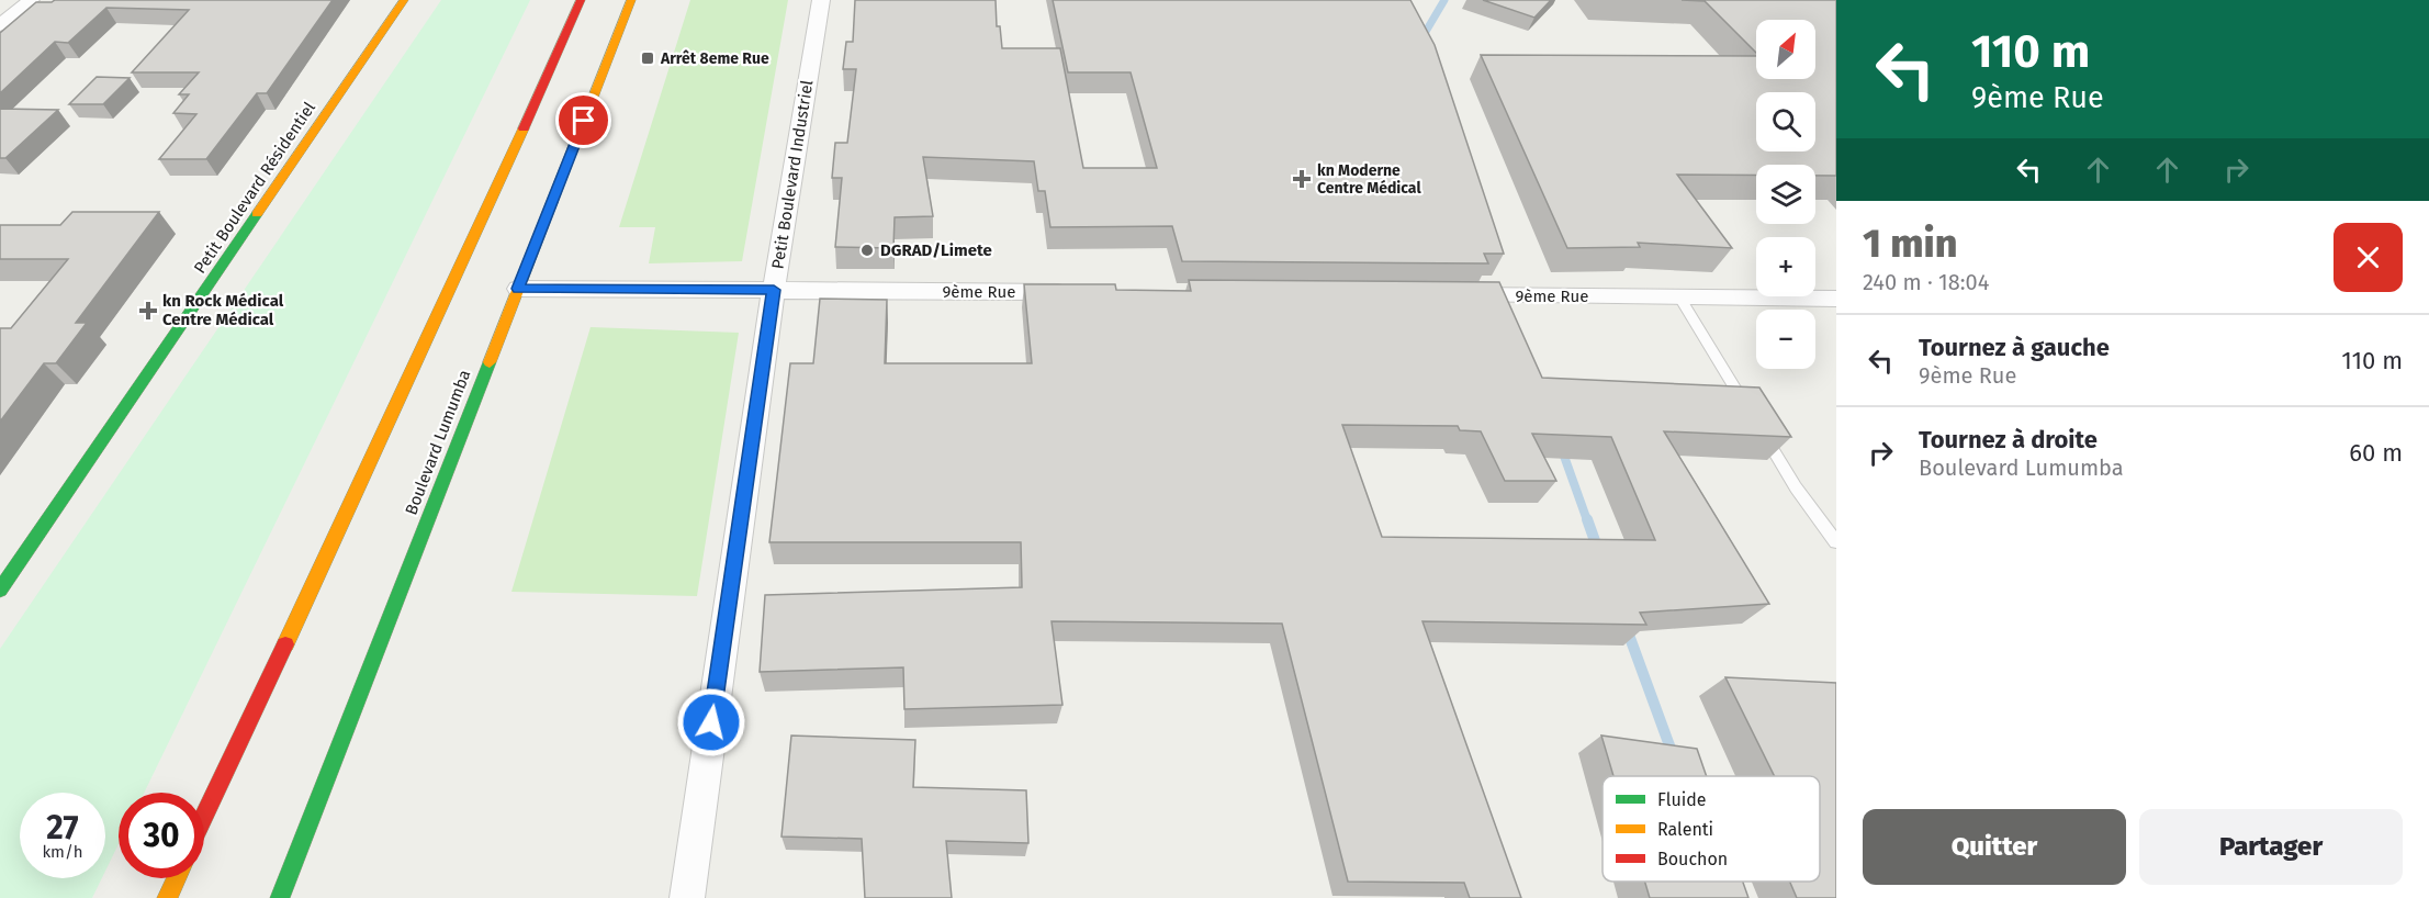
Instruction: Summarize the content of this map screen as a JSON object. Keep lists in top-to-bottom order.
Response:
{
  "streets": {
    "main road": ["Petit Boulevard Résidentiel", "Boulevard Lumumba"],
    "street": ["Petit Boulevard Industriel", "9ème Rue"]
  },
  "crossings": [
    ["Petit Boulevard Industriel", "9ème Rue"],
    ["9ème Rue", "Boulevard Lumumba"]
  ],
  "places": {
    "transit": ["Arrêt 8eme Rue"],
    "health": ["kn Moderne Centre Médical", "kn Rock Médical Centre Médical"],
    "other": ["DGRAD/Limete"]
  },
  "legend": ["Fluide", "Ralenti", "Bouchon"],
  "north": "top right",
  "page": {
    "turn": ["110 m", "9ème Rue"],
    "map_buttons": ["+", "−"],
    "heading": ["1 min", "240 m · 18:04"],
    "list": [
      {
        "name": "Tournez à gauche",
        "note": "9ème Rue",
        "value": "110 m"
      },
      {
        "name": "Tournez à droite",
        "note": "Boulevard Lumumba",
        "value": "60 m"
      }
    ],
    "speed": "27 km/h",
    "limit": "30",
    "buttons": ["Quitter", "Partager"]
  }
}
